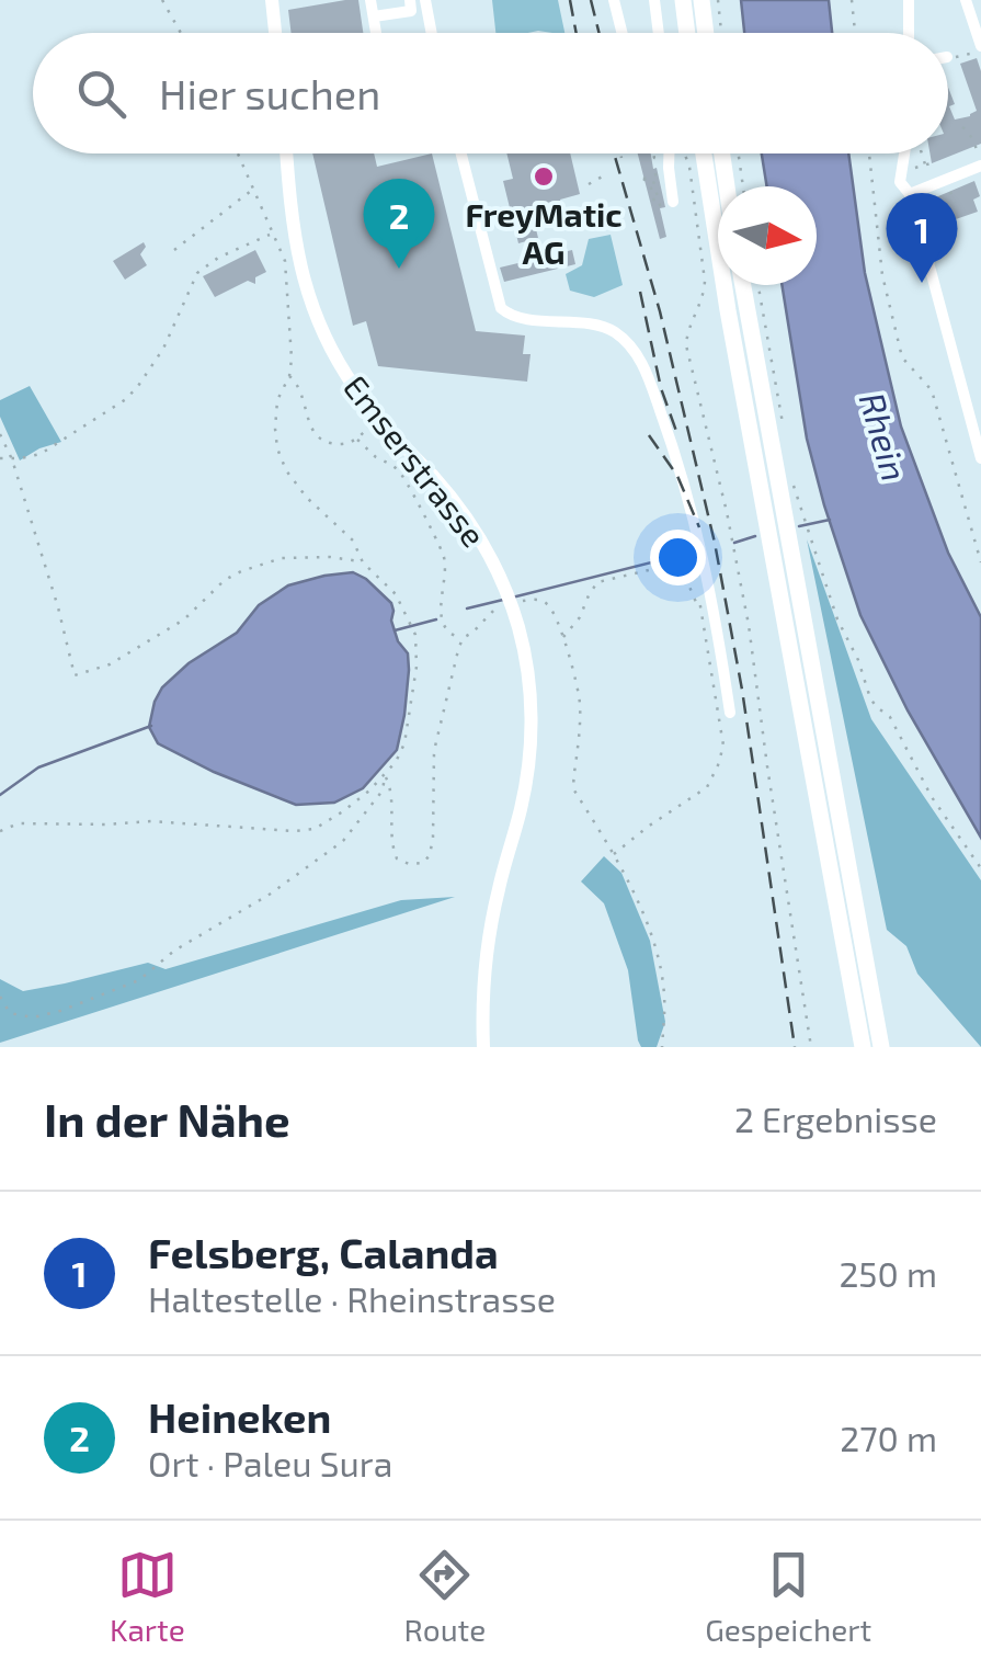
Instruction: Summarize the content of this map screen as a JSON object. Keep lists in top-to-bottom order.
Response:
{
  "streets": {
    "main road": ["Emserstrasse"]
  },
  "water": ["Rhein"],
  "places": ["FreyMatic AG"],
  "north": "right",
  "page": {
    "search": "Hier suchen",
    "pins": ["2", "1"],
    "heading": ["In der Nähe", "2 Ergebnisse"],
    "list": [
      {
        "mark": "1",
        "name": "Felsberg, Calanda",
        "note": "Haltestelle · Rheinstrasse",
        "value": "250 m"
      },
      {
        "mark": "2",
        "name": "Heineken",
        "note": "Ort · Paleu Sura",
        "value": "270 m"
      }
    ],
    "nav": ["Karte", "Route", "Gespeichert"]
  }
}
